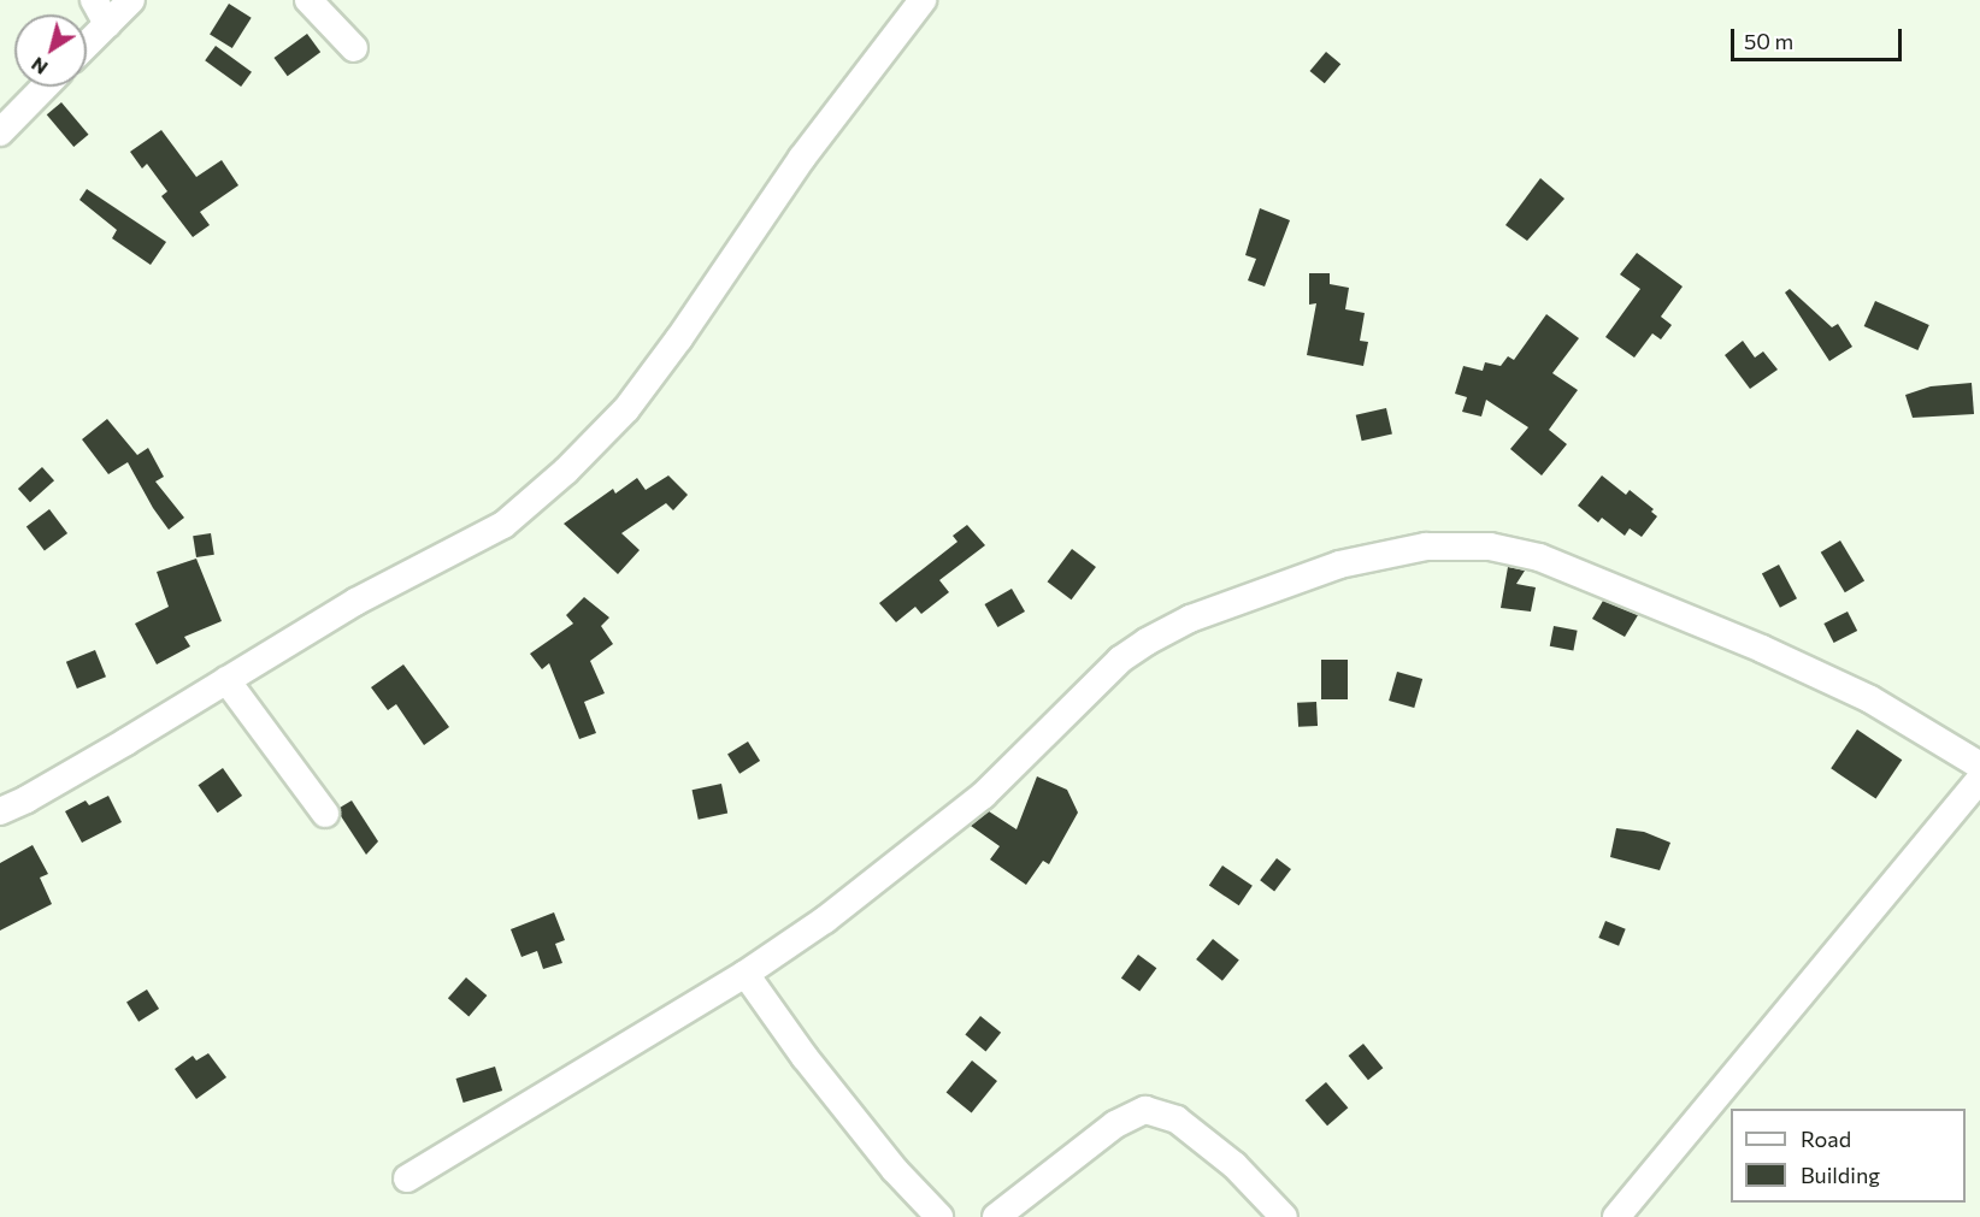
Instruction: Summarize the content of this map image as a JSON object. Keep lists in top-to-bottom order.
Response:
{
  "legend": ["Road", "Building"],
  "scale_bar": "50 m",
  "north": "bottom left"
}
